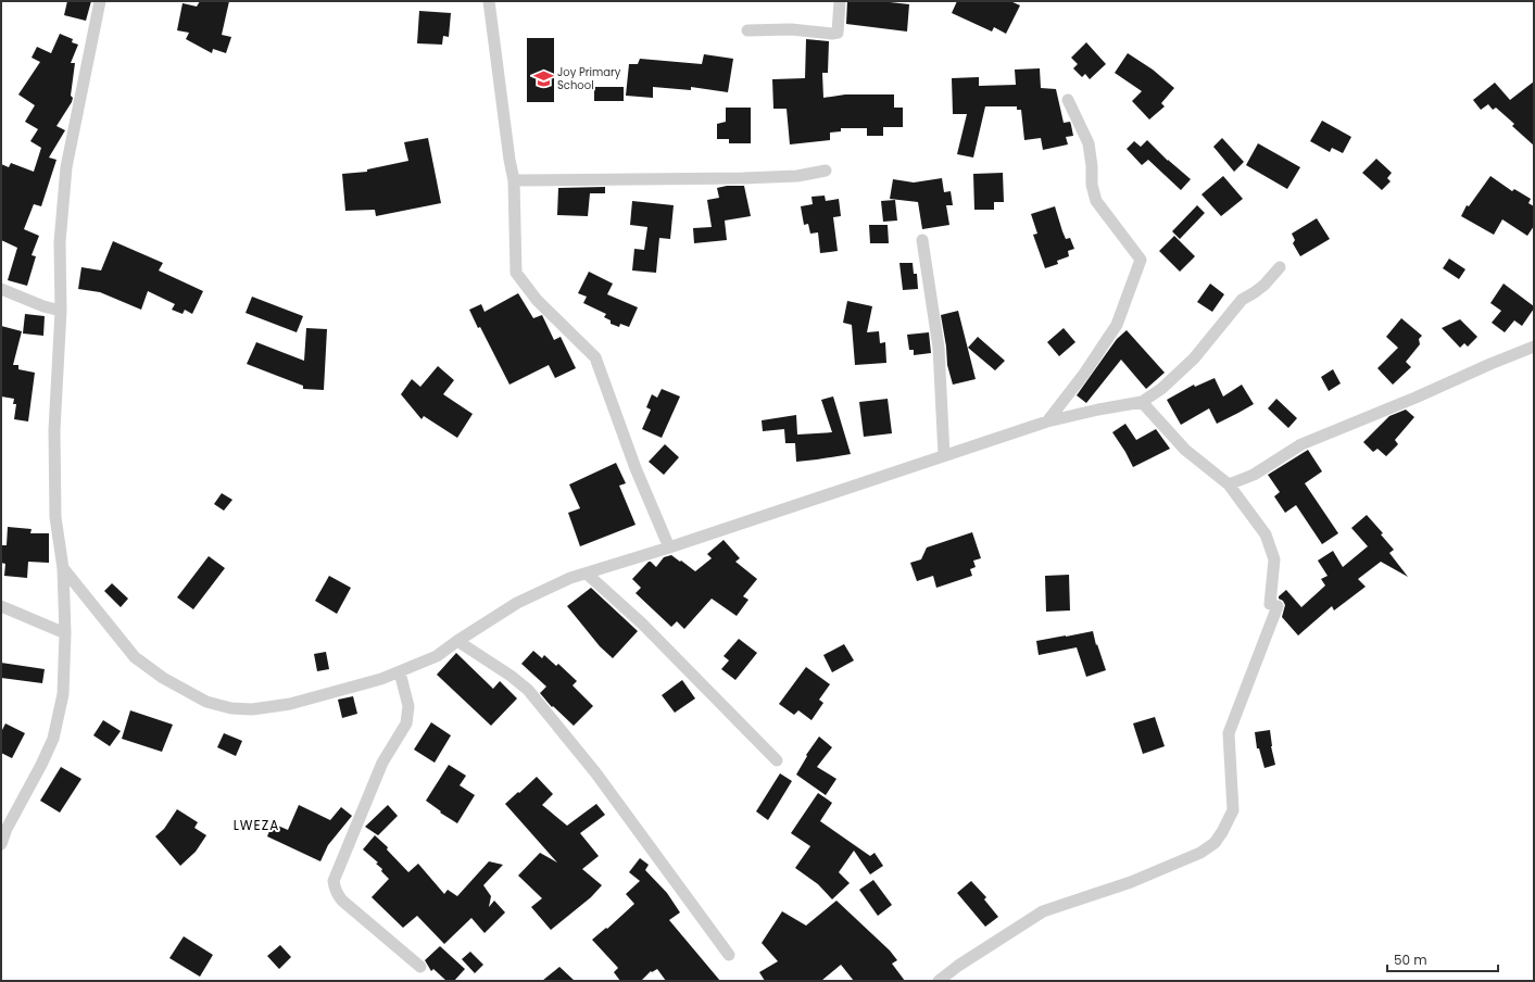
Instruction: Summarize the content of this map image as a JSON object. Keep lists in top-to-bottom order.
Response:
{
  "districts": ["LWEZA"],
  "places": {
    "school or university": ["Joy Primary School"]
  },
  "scale_bar": "50 m"
}
